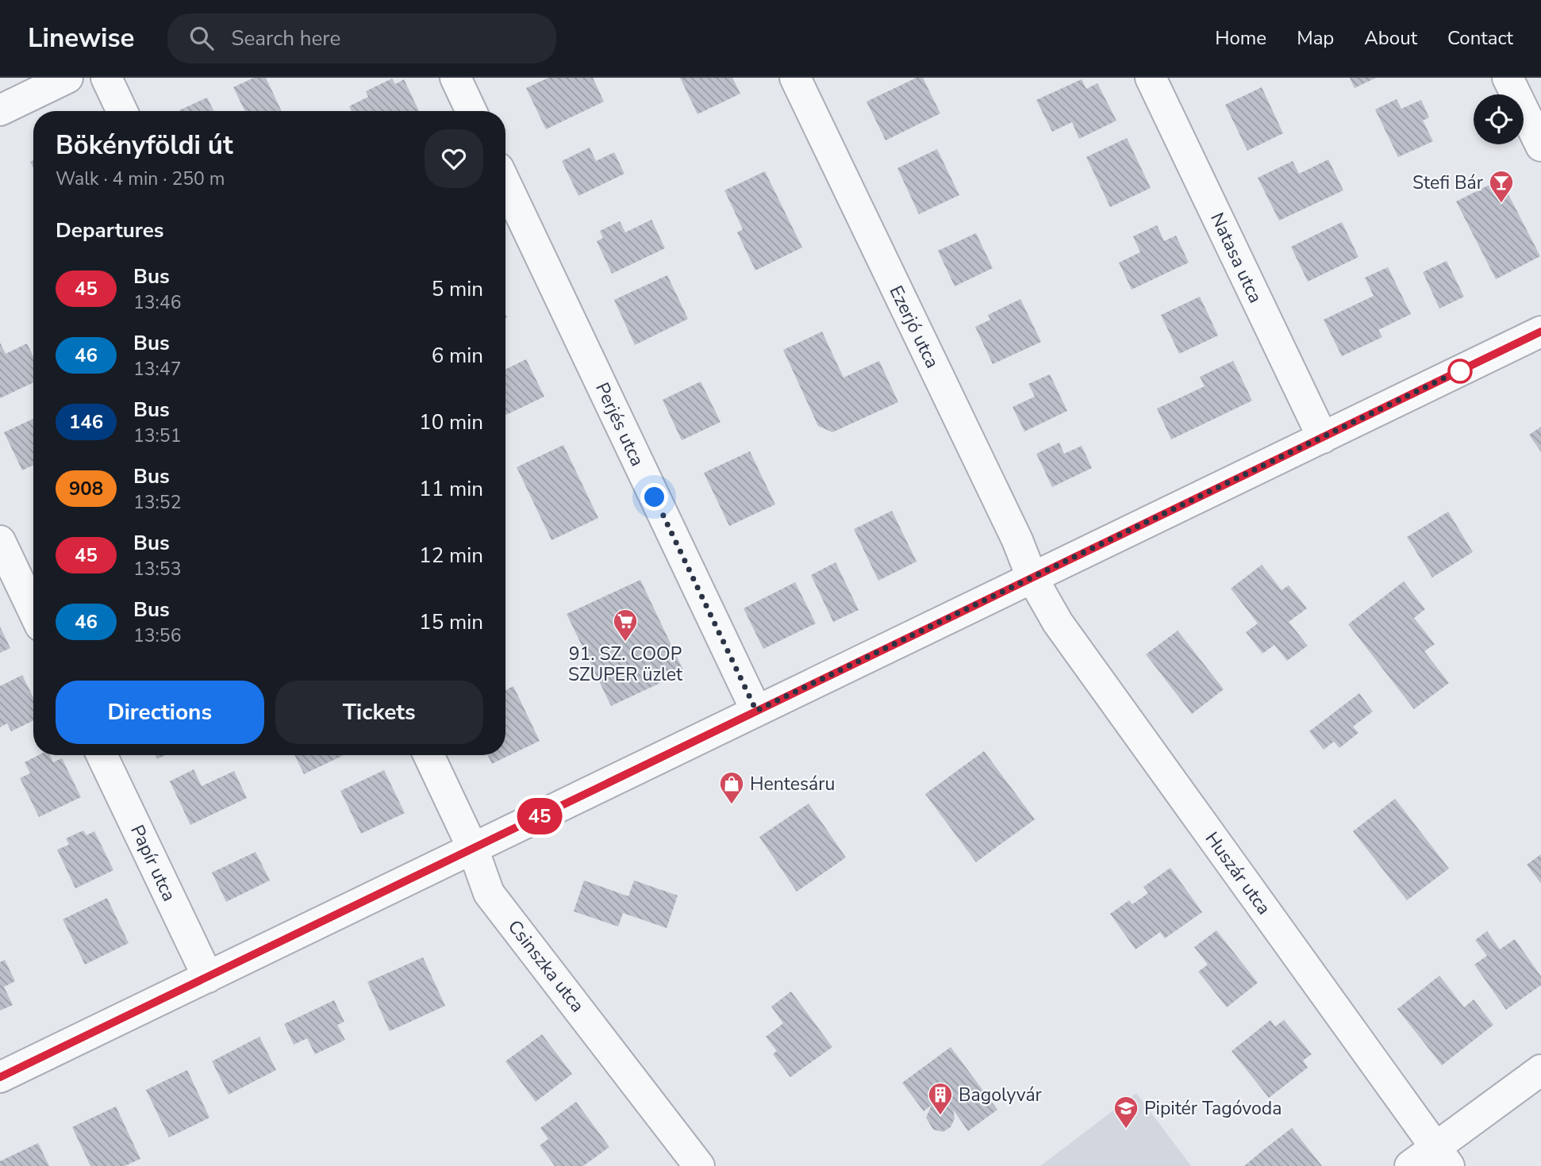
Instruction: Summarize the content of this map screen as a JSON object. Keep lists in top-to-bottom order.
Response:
{
  "streets": {
    "street": [
      "Natasa utca",
      "Ezerjó utca",
      "Perjés utca",
      "Papír utca",
      "Huszár utca",
      "Csinszka utca"
    ]
  },
  "crossings": [
    ["Ezerjó utca", "Huszár utca"]
  ],
  "places": {
    "bar": ["Stefi Bár"],
    "supermarket": ["91. SZ. COOP SZUPER üzlet"],
    "shop": ["Hentesáru"],
    "building": ["Bagolyvár"],
    "school or university": ["Pipitér Tagóvoda"]
  },
  "lines": ["bus line 45"],
  "page": {
    "header": "Linewise",
    "search": "Search here",
    "nav": [
      "Home",
      "Map",
      "About",
      "Contact"
    ],
    "on_map": "45",
    "heading": [
      ["Bökényföldi út", "Walk · 4 min · 250 m"],
      "Departures"
    ],
    "list": [
      {
        "mark": "45",
        "name": "Bus",
        "note": "13:46",
        "value": "5 min"
      },
      {
        "mark": "46",
        "name": "Bus",
        "note": "13:47",
        "value": "6 min"
      },
      {
        "mark": "146",
        "name": "Bus",
        "note": "13:51",
        "value": "10 min"
      },
      {
        "mark": "908",
        "name": "Bus",
        "note": "13:52",
        "value": "11 min"
      },
      {
        "mark": "45",
        "name": "Bus",
        "note": "13:53",
        "value": "12 min"
      },
      {
        "mark": "46",
        "name": "Bus",
        "note": "13:56",
        "value": "15 min"
      }
    ],
    "buttons": ["Directions", "Tickets"]
  }
}
